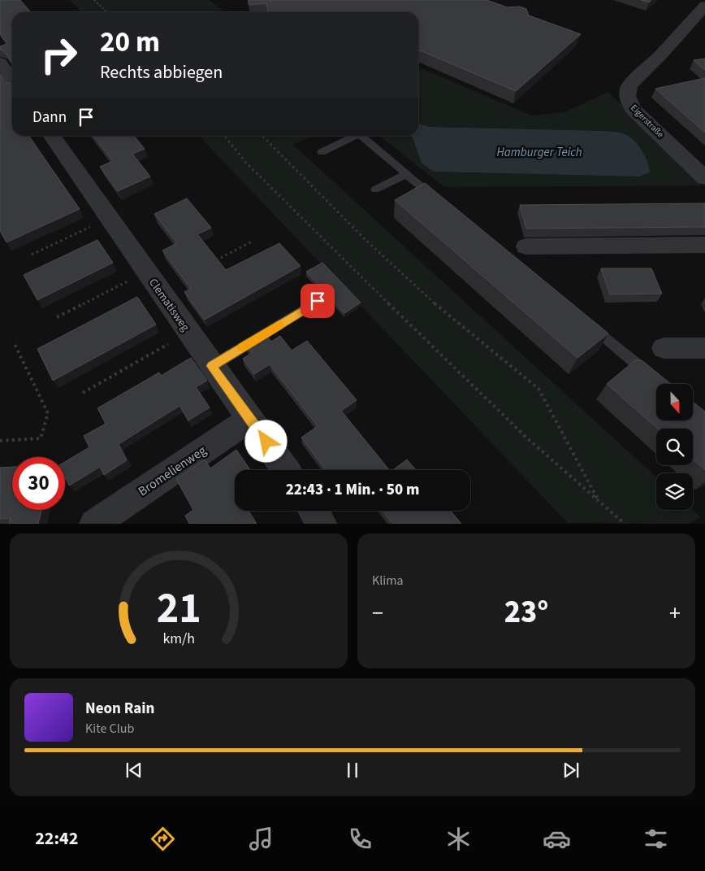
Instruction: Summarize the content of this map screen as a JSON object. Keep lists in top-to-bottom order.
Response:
{
  "streets": {
    "street": ["Eigerstraße", "Clematisweg", "Bromelienweg"]
  },
  "crossings": [
    ["Clematisweg", "Bromelienweg"]
  ],
  "water": ["Hamburger Teich"],
  "north": "bottom",
  "page": {
    "turn": ["20 m", "Rechts abbiegen"],
    "then": "Dann",
    "limit": "30",
    "trip": "22:43 · 1 Min. · 50 m",
    "tile": "Klima",
    "heat": ["−", "23°", "+"],
    "song": ["Neon Rain", "Kite Club"],
    "tabs": "22:42",
    "gauge": ["21", "km/h"]
  }
}
